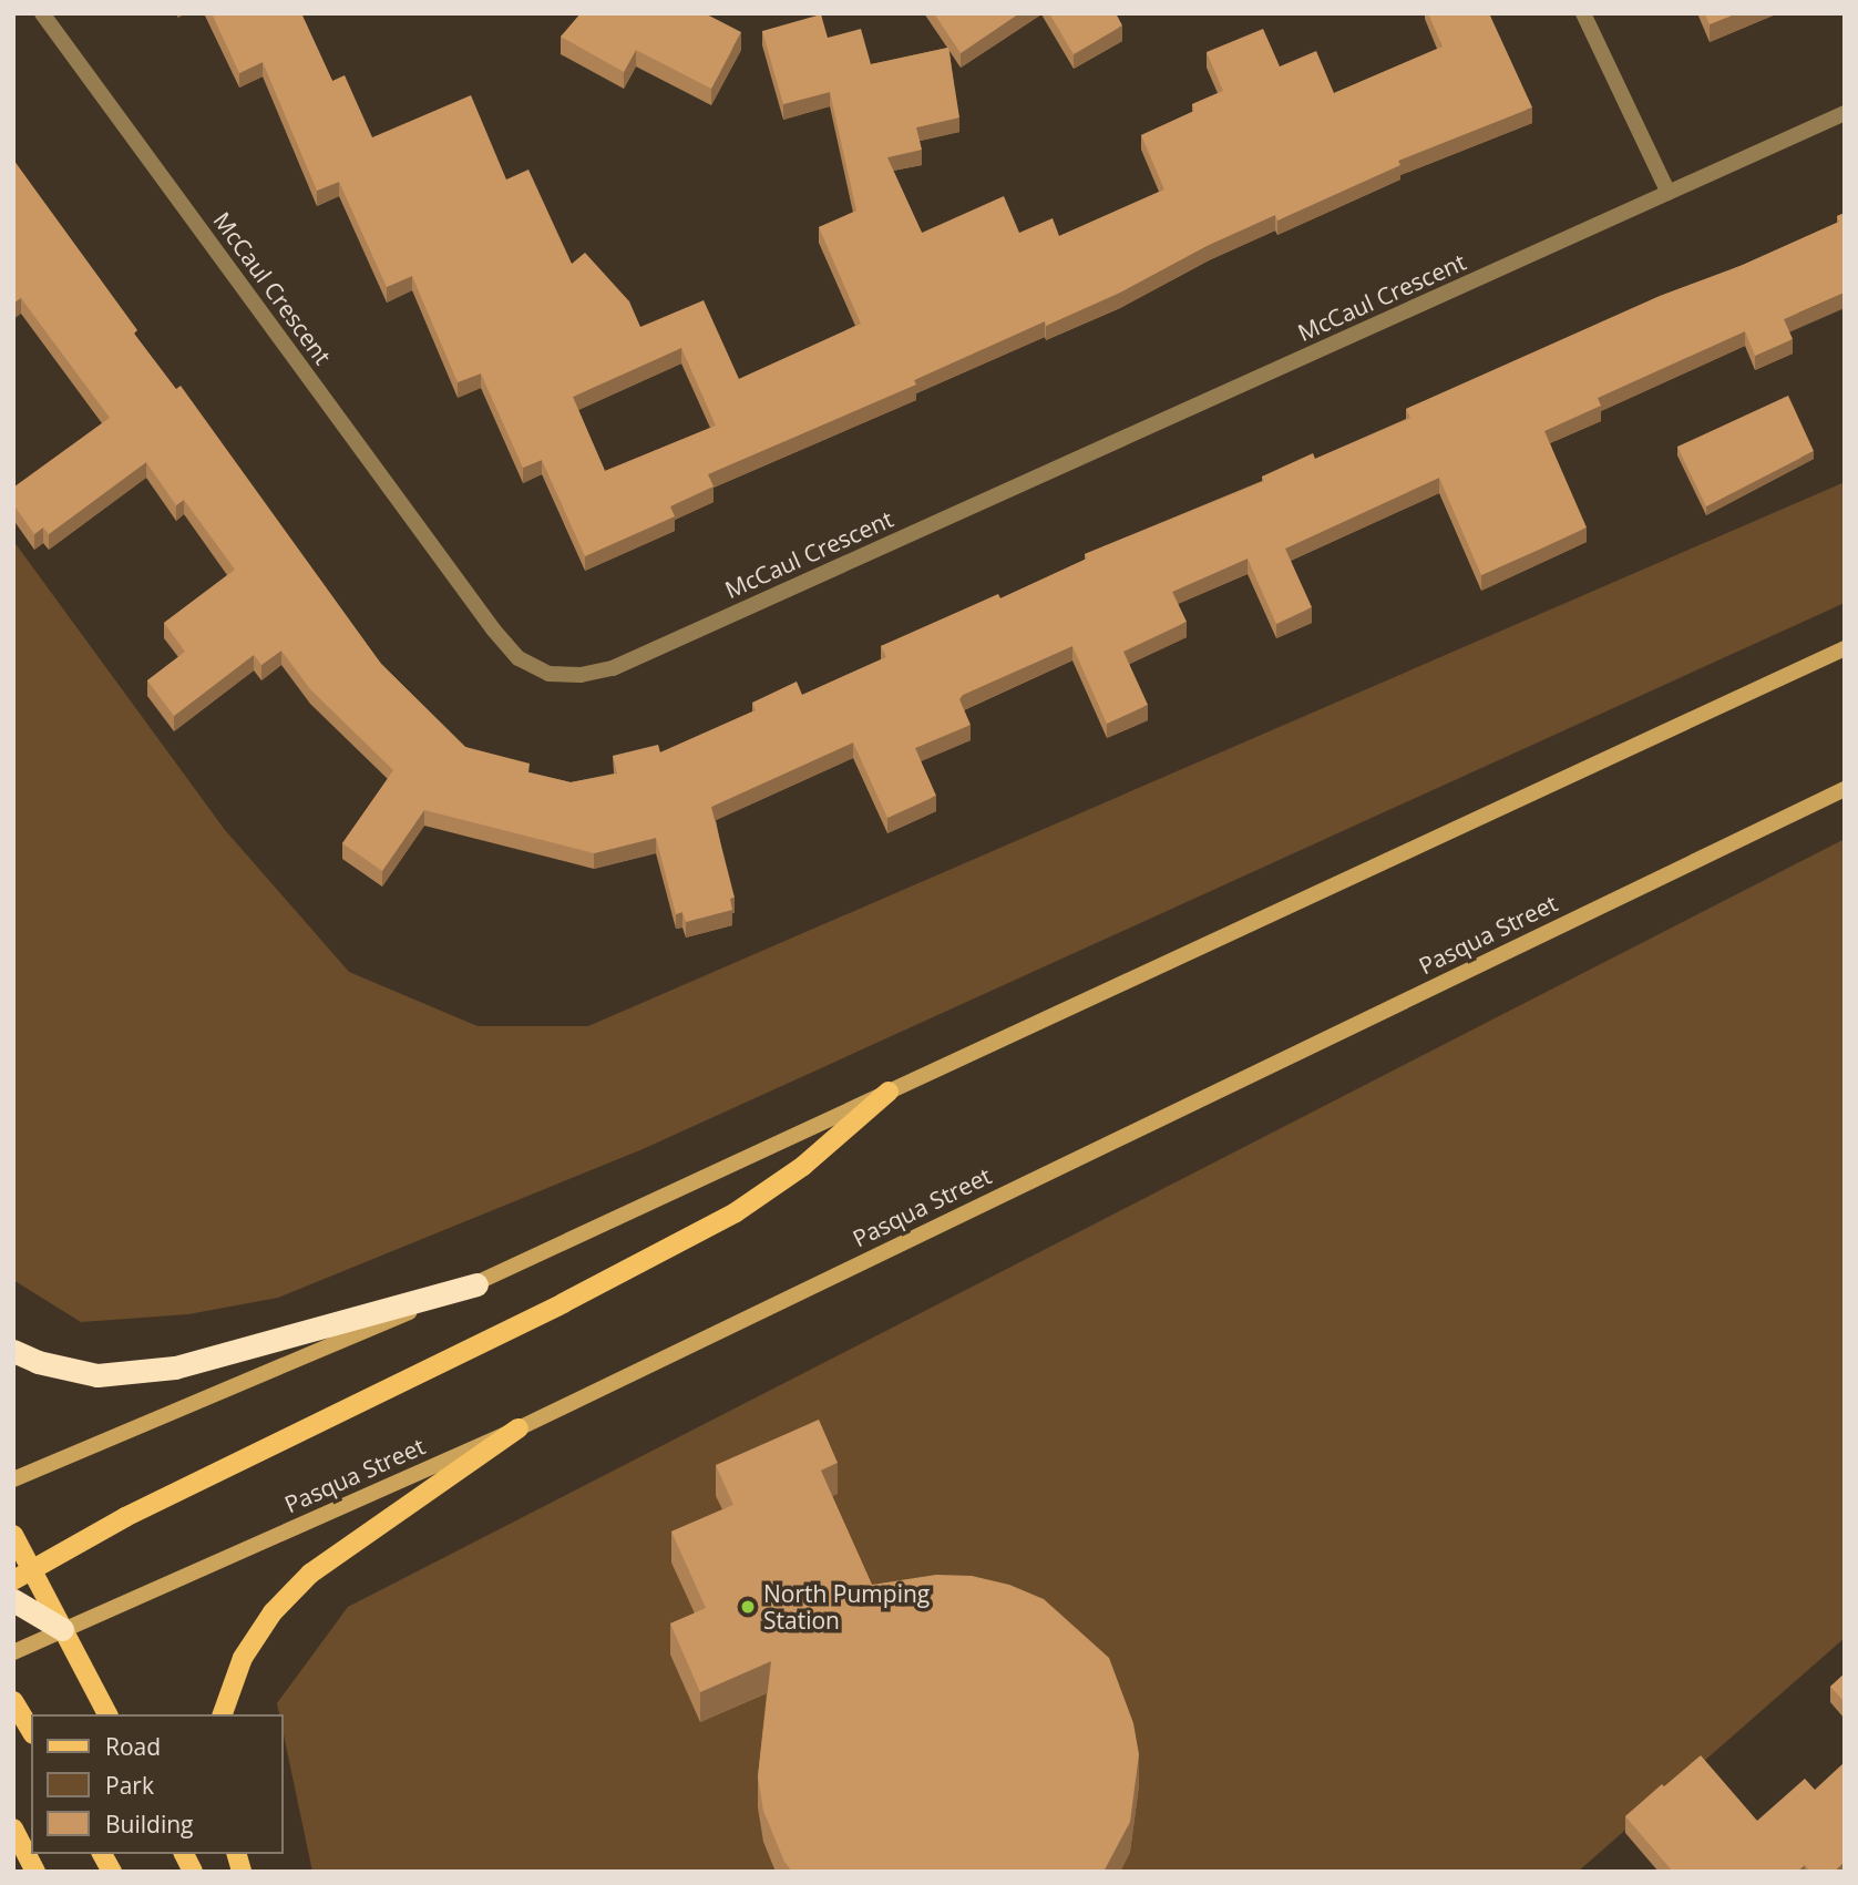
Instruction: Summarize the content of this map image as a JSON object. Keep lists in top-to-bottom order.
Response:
{
  "streets": {
    "main road": ["Pasqua Street"],
    "street": ["McCaul Crescent"]
  },
  "places": ["North Pumping Station"],
  "legend": ["Road", "Park", "Building"]
}
